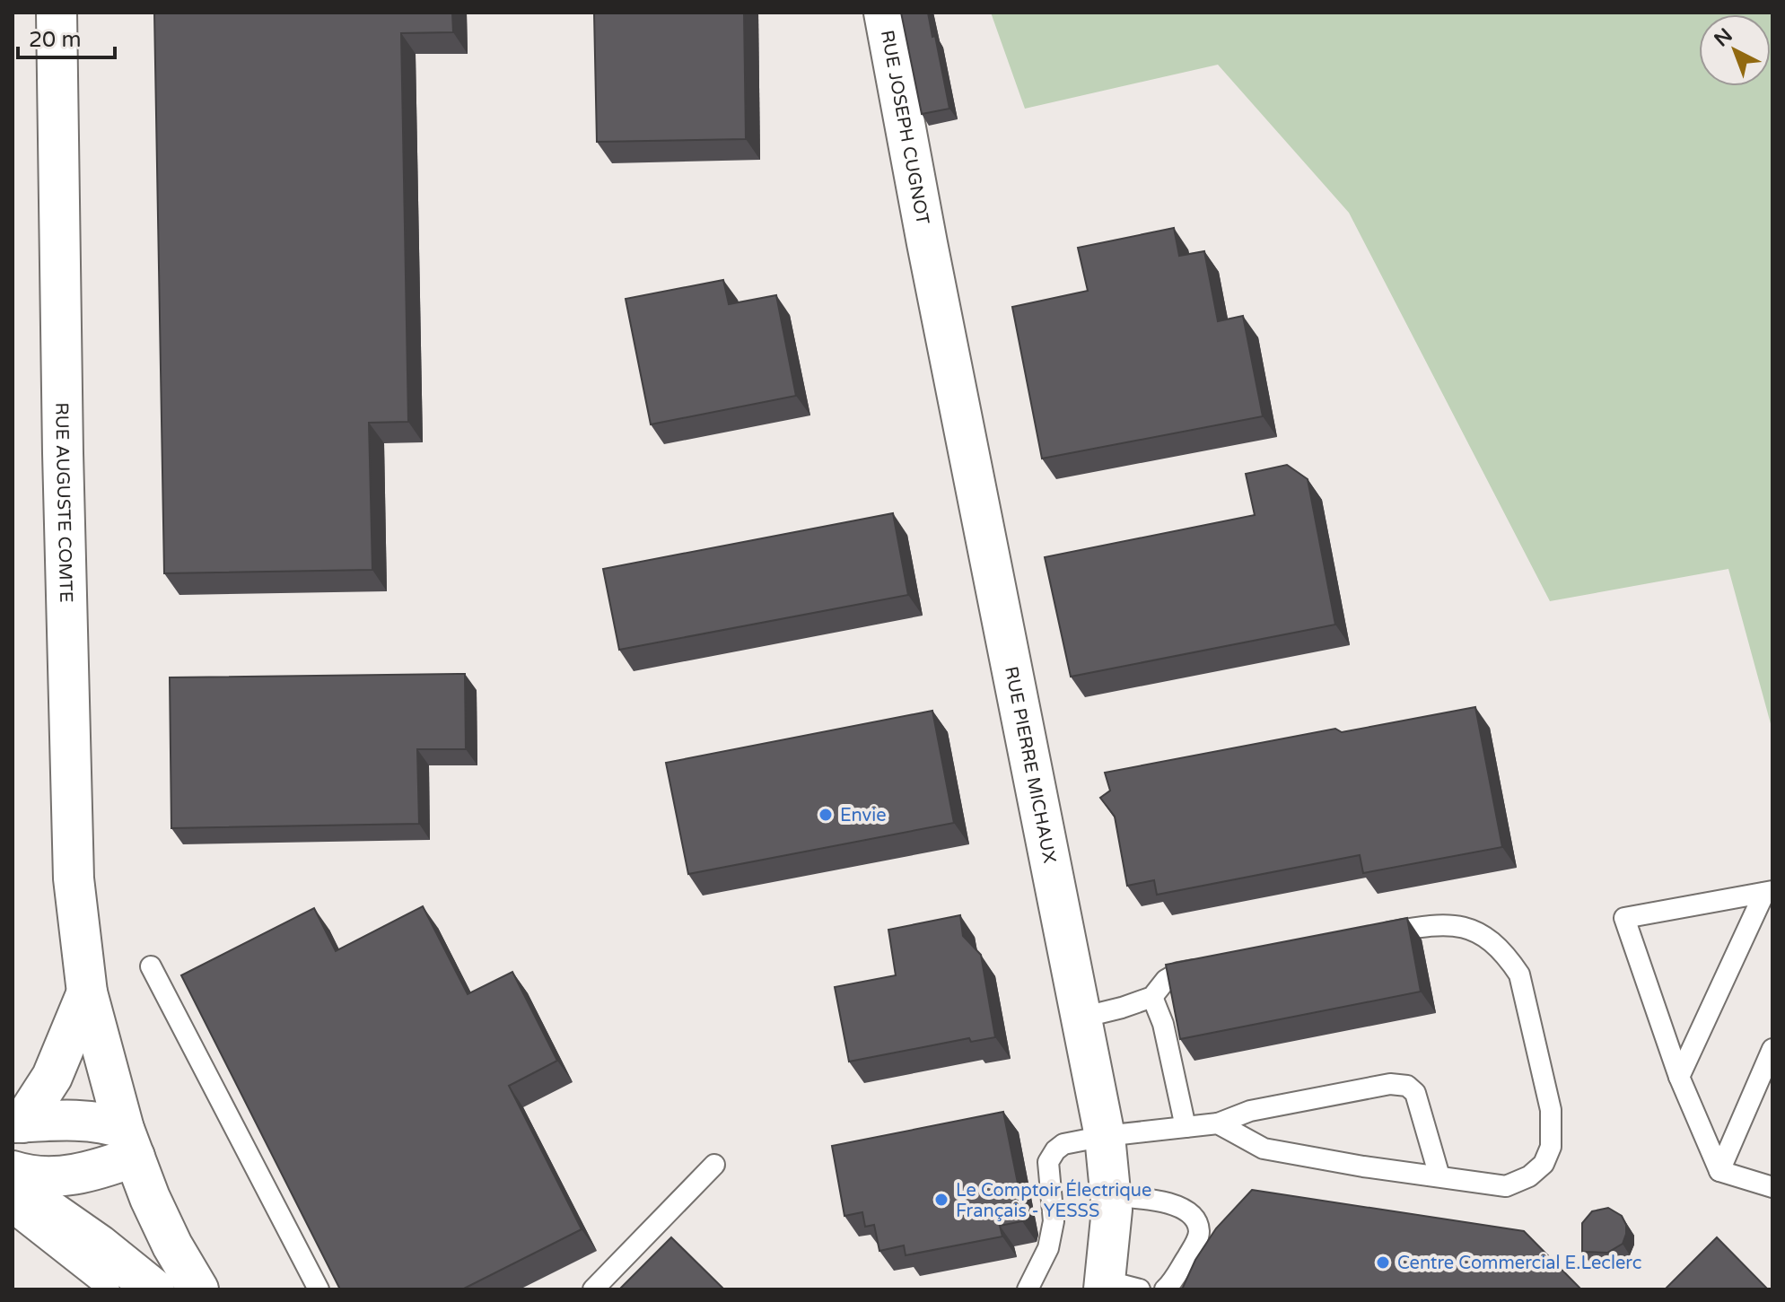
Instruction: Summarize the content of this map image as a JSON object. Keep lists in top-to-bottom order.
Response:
{
  "streets": {
    "street": ["RUE JOSEPH CUGNOT", "RUE AUGUSTE COMTE", "RUE PIERRE MICHAUX"]
  },
  "crossings": [
    ["RUE JOSEPH CUGNOT", "RUE PIERRE MICHAUX"]
  ],
  "places": ["Envie", "Le Comptoir Électrique Français - YESSS", "Centre Commercial E.Leclerc"],
  "scale_bar": "20 m",
  "north": "top left"
}
